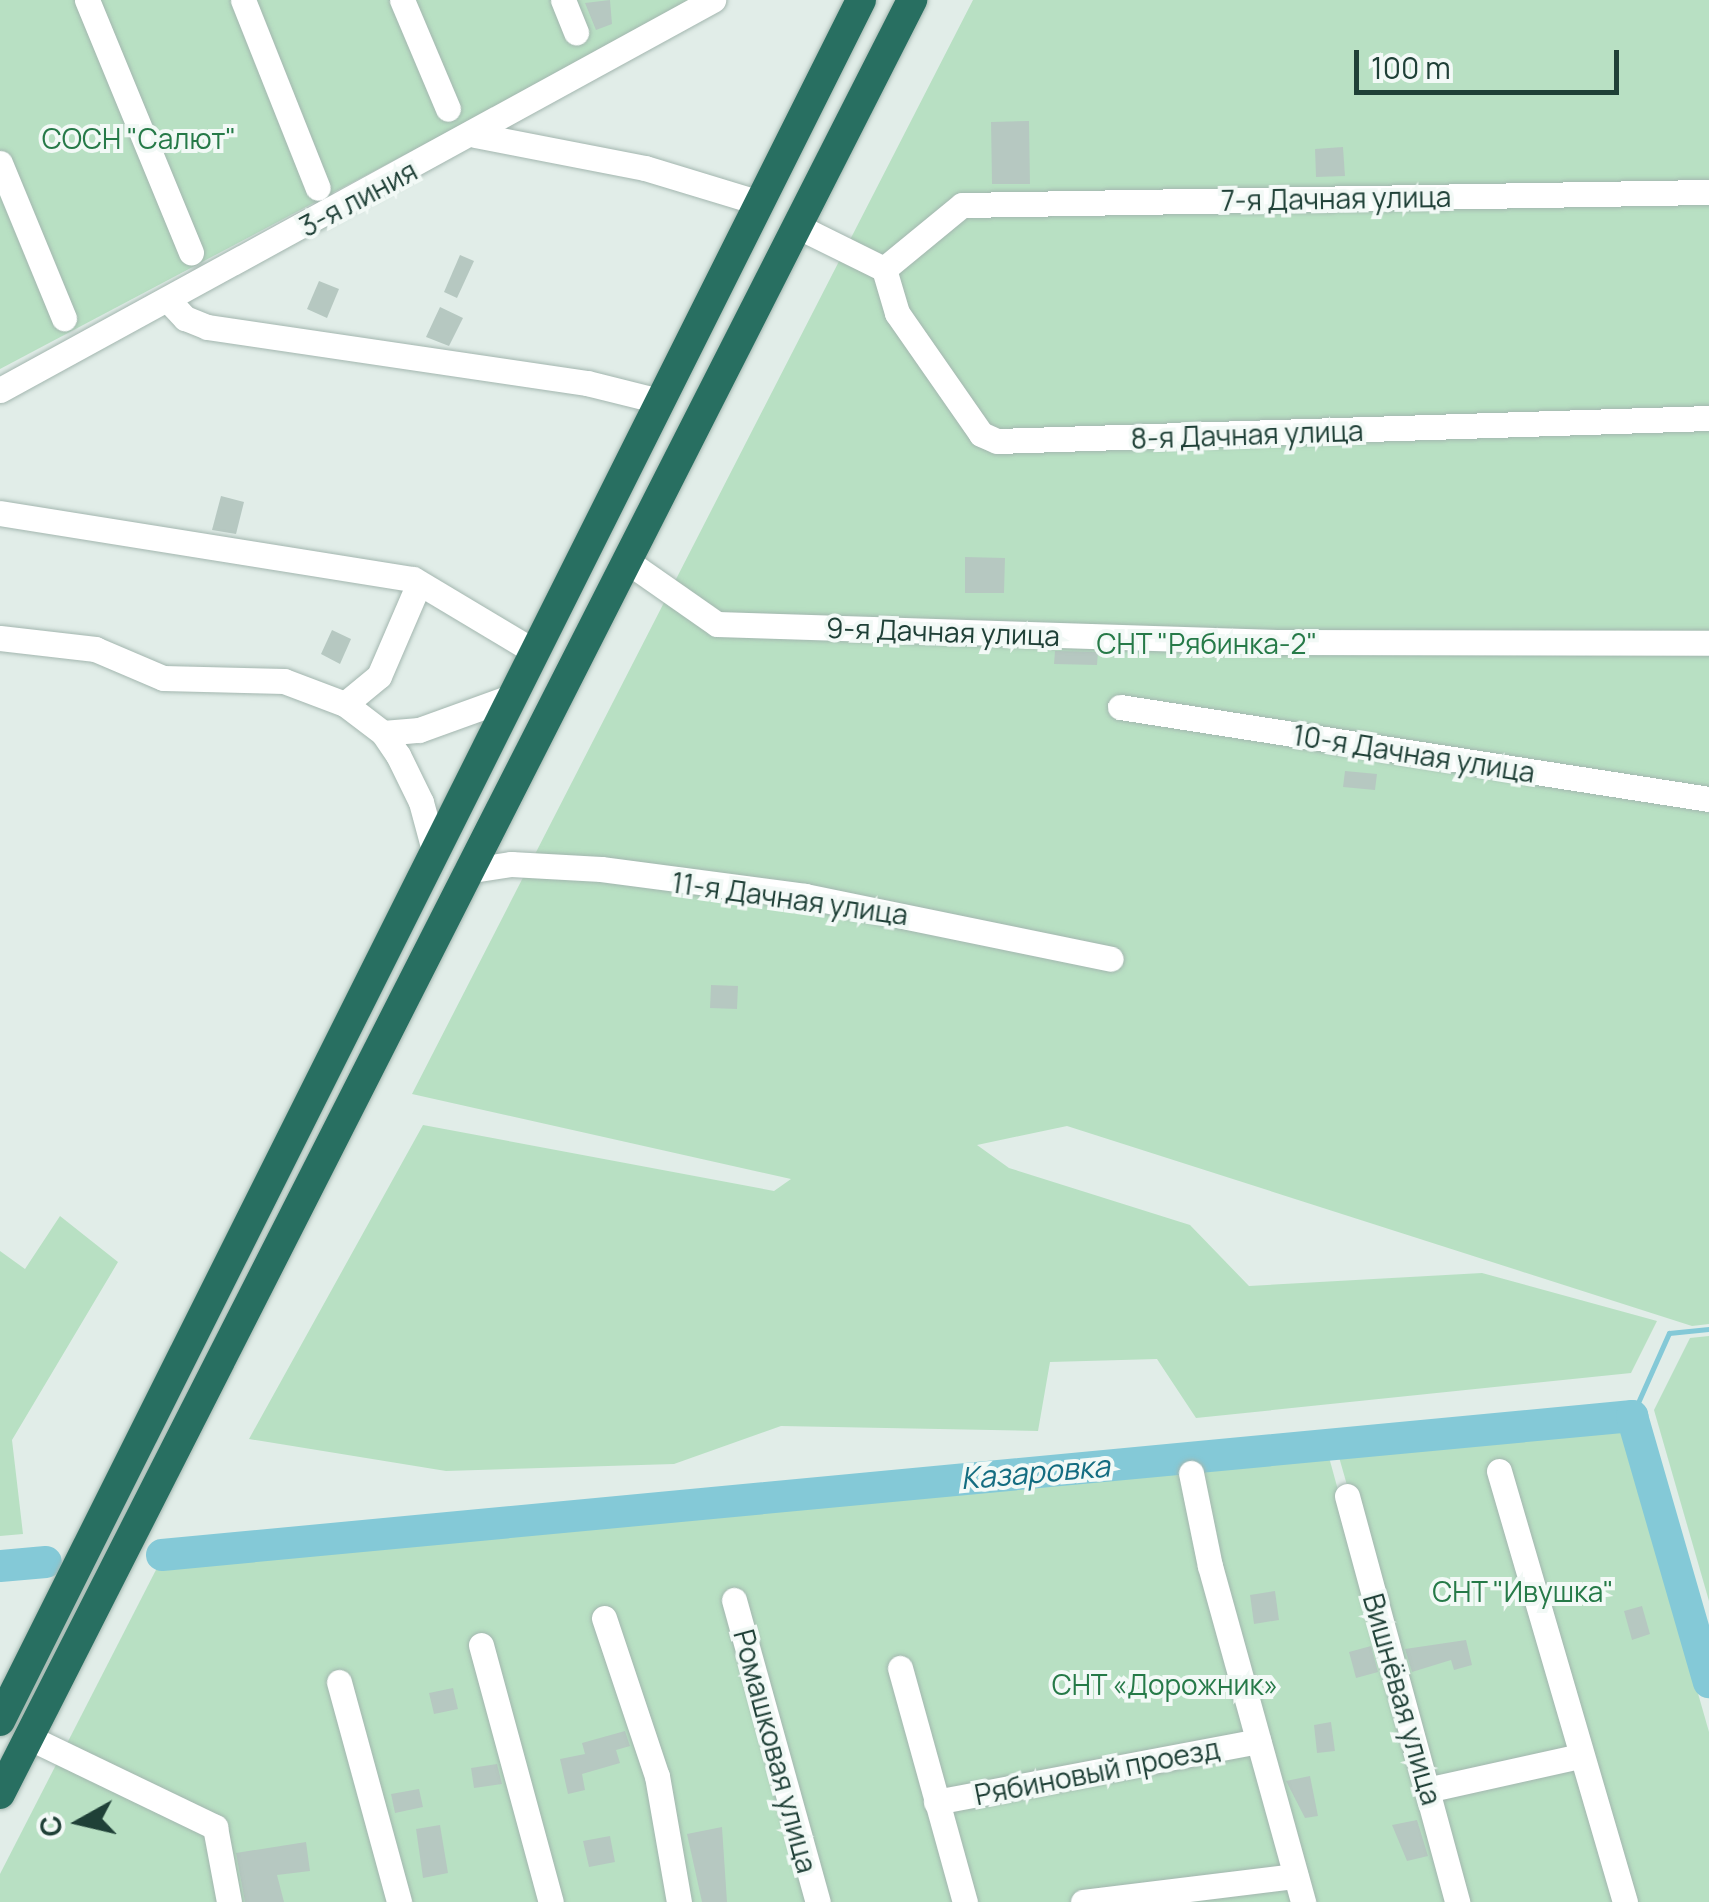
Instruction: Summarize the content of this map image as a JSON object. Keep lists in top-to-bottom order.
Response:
{
  "streets": {
    "street": [
      "3-я линия",
      "7-я Дачная улица",
      "8-я Дачная улица",
      "9-я Дачная улица",
      "10-я Дачная улица",
      "11-я Дачная улица",
      "Вишнёвая улица",
      "Ромашковая улица",
      "Рябиновый проезд"
    ]
  },
  "crossings": [
    ["7-я Дачная улица", "8-я Дачная улица"]
  ],
  "water": ["Казаровка"],
  "parks": [
    "СОСН \"Салют\"",
    "СНТ \"Рябинка-2\"",
    "СНТ \"Ивушка\"",
    "СНТ «Дорожник»"
  ],
  "scale_bar": "100 m",
  "north": "left"
}
